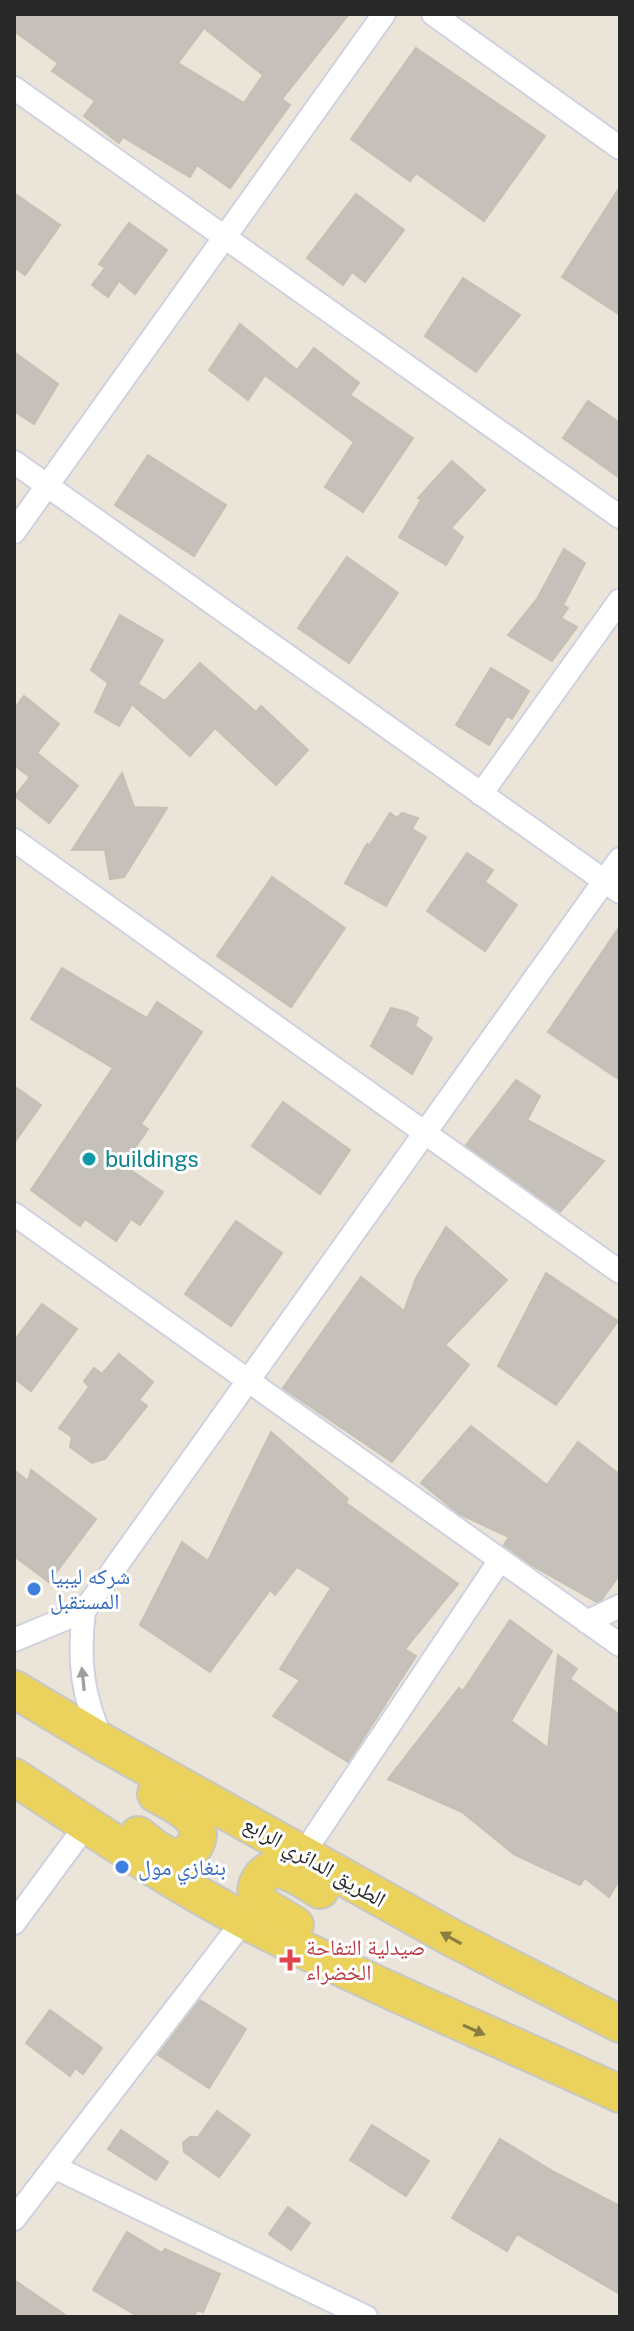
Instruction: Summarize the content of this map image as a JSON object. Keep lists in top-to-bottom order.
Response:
{
  "streets": {
    "main road": ["الطريق الدائري الرابع"]
  },
  "places": {
    "other": ["buildings", "شركه ليبيا المستقبل", "بنغازي مول"],
    "health": ["صيدلية التفاحة الخضراء"]
  }
}
